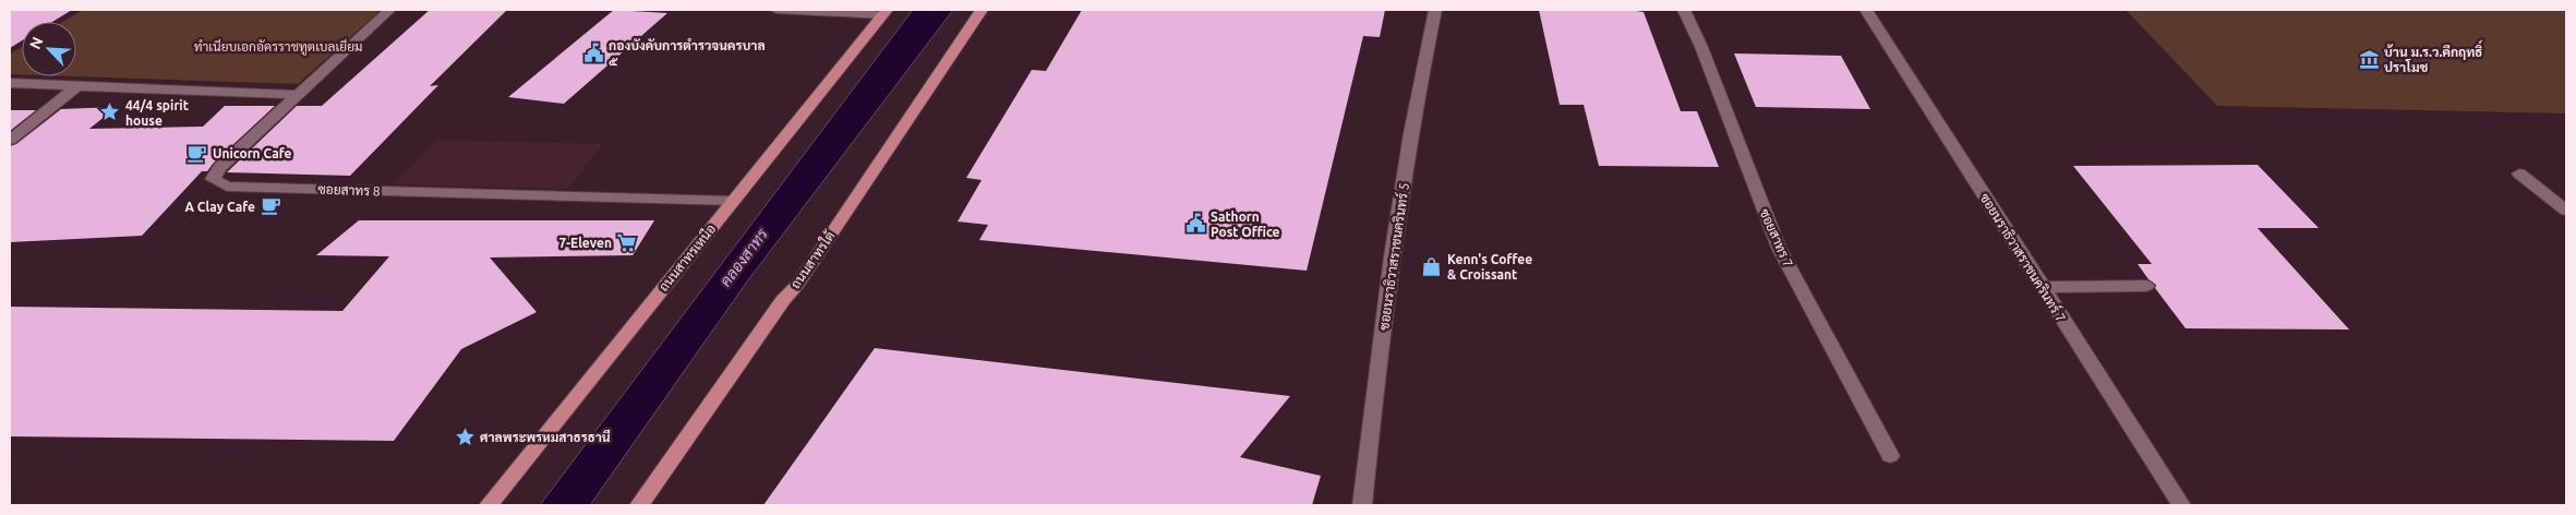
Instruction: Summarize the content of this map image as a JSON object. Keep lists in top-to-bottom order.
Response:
{
  "streets": {
    "main road": ["ถนนสาทรเหนือ", "ถนนสาทรใต้"],
    "street": [
      "ซอยสาทร 8",
      "ซอยสาทร 7",
      "ซอยนราธิวาสราชนครินทร์ 5",
      "ซอยนราธิวาสราชนครินทร์ 7"
    ]
  },
  "crossings": [
    ["ซอยสาทร 8", "ถนนสาทรเหนือ"]
  ],
  "water": ["คลองสาทร"],
  "parks": ["ทำเนียบเอกอัครราชทูตเบลเยียม"],
  "places": {
    "public building": ["กองบังคับการตำรวจนครบาล ๕", "Sathorn Post Office"],
    "museum": ["บ้าน ม.ร.ว.คึกฤทธิ์ ปราโมช"],
    "place": ["44/4 spirit house", "ศาลพระพรหมสาธรธานี"],
    "cafe": ["Unicorn Cafe", "A Clay Cafe"],
    "supermarket": ["7-Eleven"],
    "shop": ["Kenn's Coffee & Croissant"]
  },
  "north": "top left"
}
